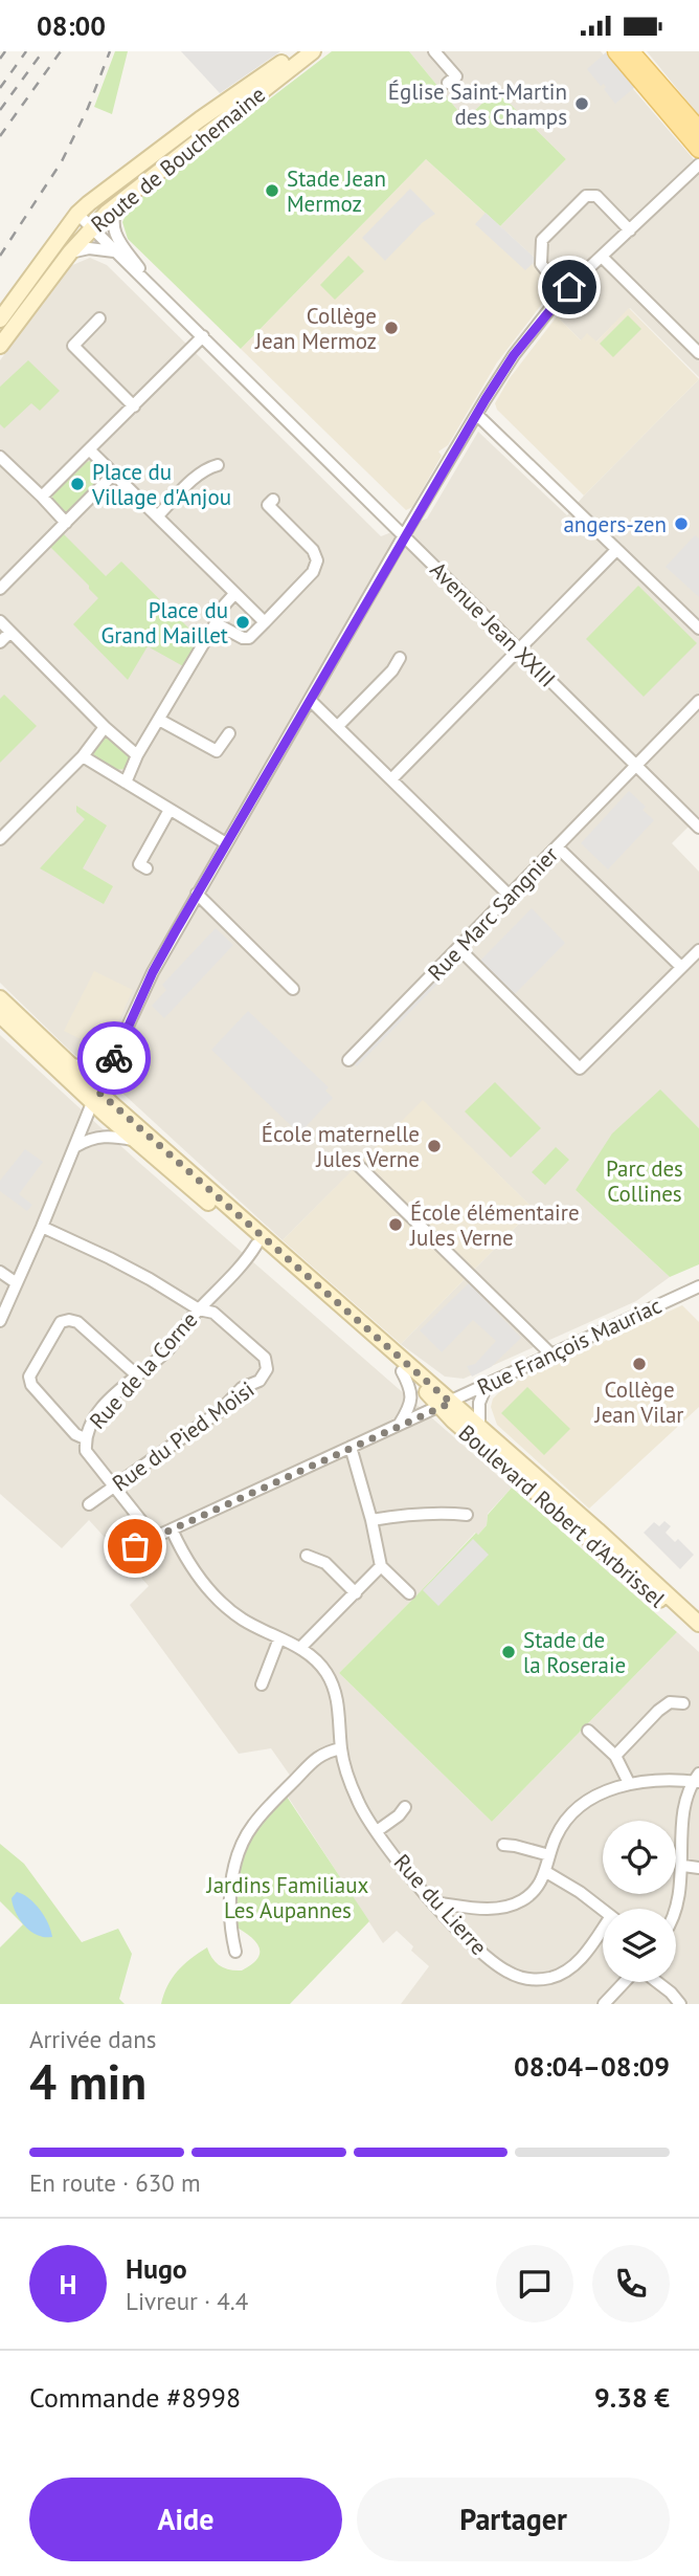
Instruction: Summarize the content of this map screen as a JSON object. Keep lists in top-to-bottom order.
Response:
{
  "streets": {
    "street": [
      "Route de Bouchemaine",
      "Avenue Jean XXIII",
      "Rue Marc Sangnier",
      "Rue François Mauriac",
      "Rue de la Corne",
      "Rue du Pied Moisi",
      "Boulevard Robert d'Arbrissel",
      "Rue du Lierre"
    ]
  },
  "crossings": [
    ["Route de Bouchemaine", "Avenue Jean XXIII"],
    ["Avenue Jean XXIII", "Rue Marc Sangnier"],
    ["Rue François Mauriac", "Rue de la Corne"],
    ["Rue François Mauriac", "Boulevard Robert d'Arbrissel"],
    ["Rue François Mauriac", "Rue du Lierre"],
    ["Rue de la Corne", "Rue du Pied Moisi"],
    ["Rue de la Corne", "Boulevard Robert d'Arbrissel"]
  ],
  "parks": ["Parc des Collines", "Jardins Familiaux Les Aupannes"],
  "places": [
    "Église Saint-Martin des Champs",
    "Stade Jean Mermoz",
    "Collège Jean Mermoz",
    "Place du Village d'Anjou",
    "angers-zen",
    "Place du Grand Maillet",
    "École maternelle Jules Verne",
    "École élémentaire Jules Verne",
    "Collège Jean Vilar",
    "Stade de la Roseraie"
  ],
  "page": {
    "status": "08:00",
    "heading": ["4 min", "Arrivée dans", "08:04–08:09"],
    "panel": [
      "Hugo",
      "Livreur · 4.4",
      "Commande #8998",
      "9.38 €"
    ],
    "bar": "En route · 630 m",
    "round": "H",
    "buttons": ["Aide", "Partager"]
  }
}
